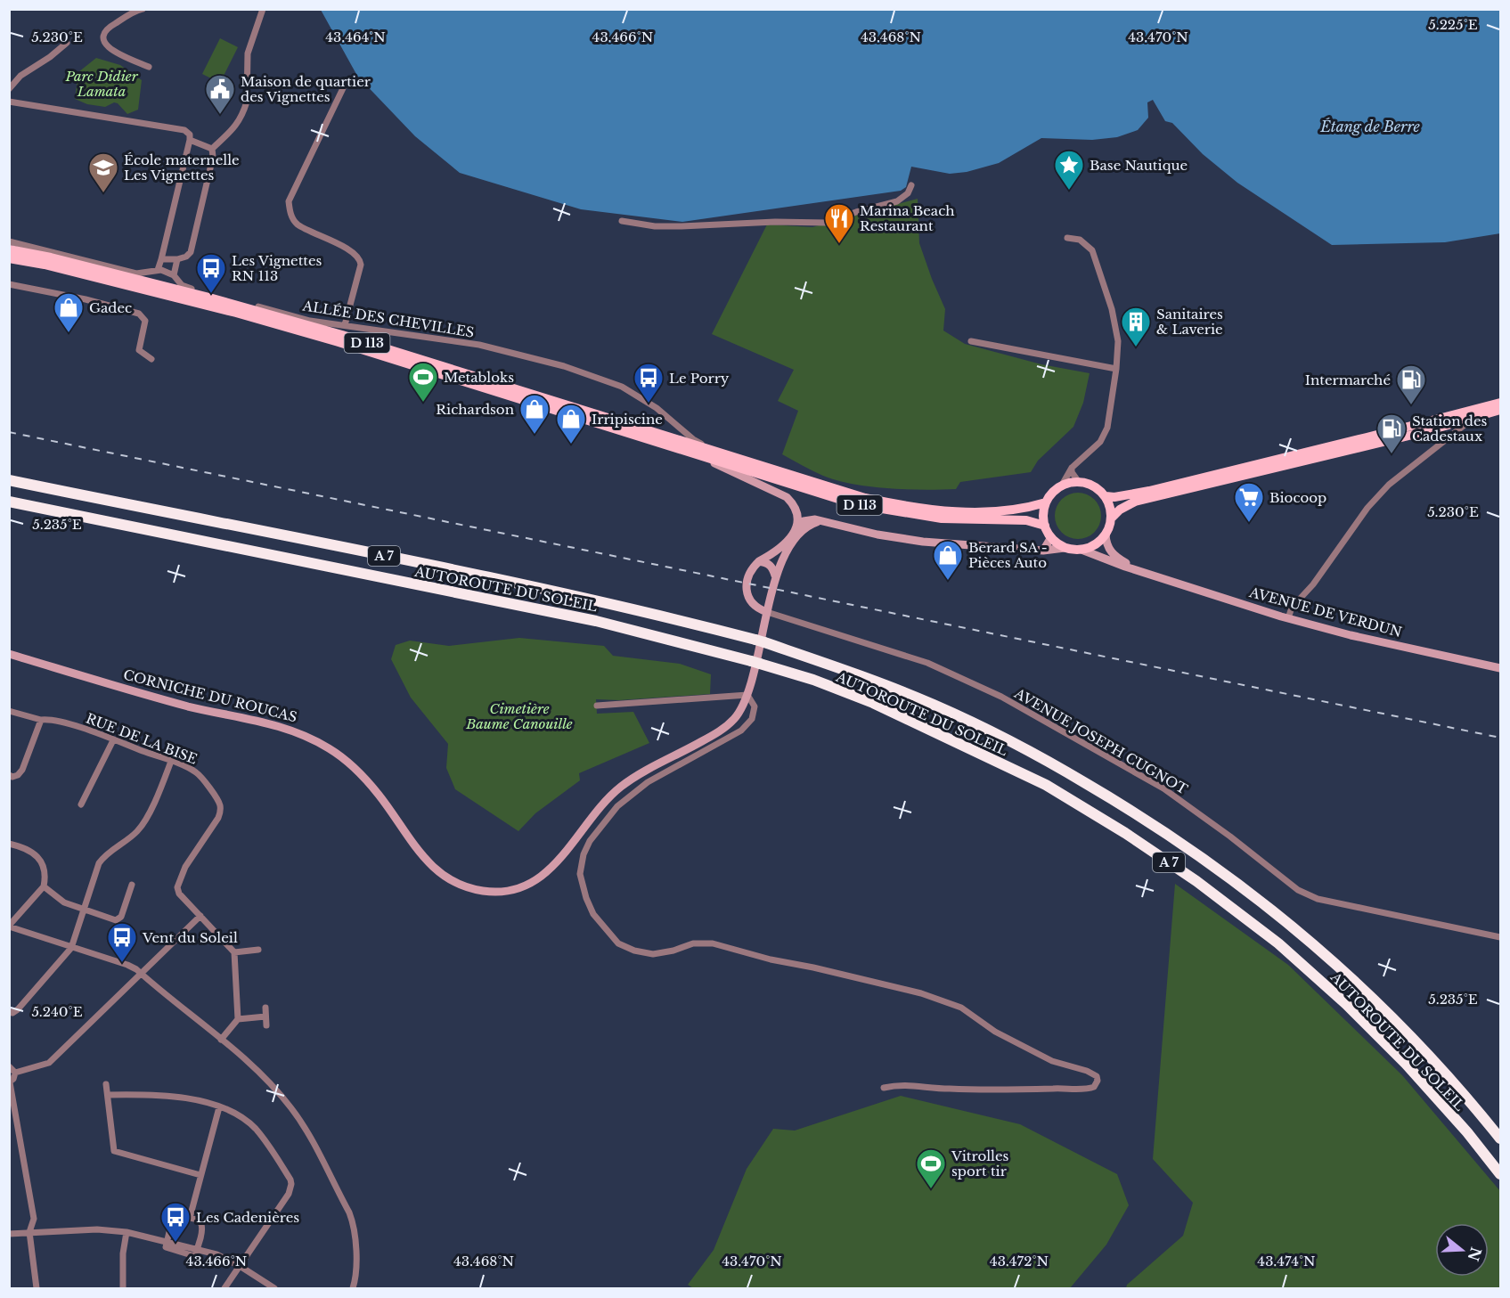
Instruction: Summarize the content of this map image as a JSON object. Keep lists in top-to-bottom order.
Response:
{
  "streets": {
    "highway": ["A 7", "AUTOROUTE DU SOLEIL"],
    "main road": ["D 113", "AVENUE DE VERDUN", "CORNICHE DU ROUCAS"],
    "street": ["ALLÉE DES CHEVILLES", "RUE DE LA BISE", "AVENUE JOSEPH CUGNOT"]
  },
  "crossings": [
    ["ALLÉE DES CHEVILLES", "D 113"],
    ["CORNICHE DU ROUCAS", "AVENUE JOSEPH CUGNOT"]
  ],
  "water": ["Étang de Berre"],
  "parks": ["Parc Didier Lamata", "Cimetière Baume Canouille"],
  "places": {
    "public building": ["Maison de quartier des Vignettes"],
    "place": ["Base Nautique"],
    "school or university": ["École maternelle Les Vignettes"],
    "restaurant": ["Marina Beach Restaurant"],
    "bus stop": [
      "Les Vignettes RN 113",
      "Le Porry",
      "Vent du Soleil",
      "Les Cadenières"
    ],
    "shop": [
      "Gadec",
      "Richardson",
      "Irripiscine",
      "Berard SA - Pièces Auto"
    ],
    "building": ["Sanitaires & Laverie"],
    "sports": ["Metabloks", "Vitrolles sport tir"],
    "fuel station": ["Intermarché", "Station des Cadestaux"],
    "supermarket": ["Biocoop"]
  },
  "north": "right",
  "coordinates": [
    "5.225°E",
    "43.464°N",
    "43.466°N",
    "43.468°N",
    "43.470°N",
    "5.230°E",
    "5.235°E",
    "5.240°E",
    "43.474°N",
    "43.472°N"
  ]
}
